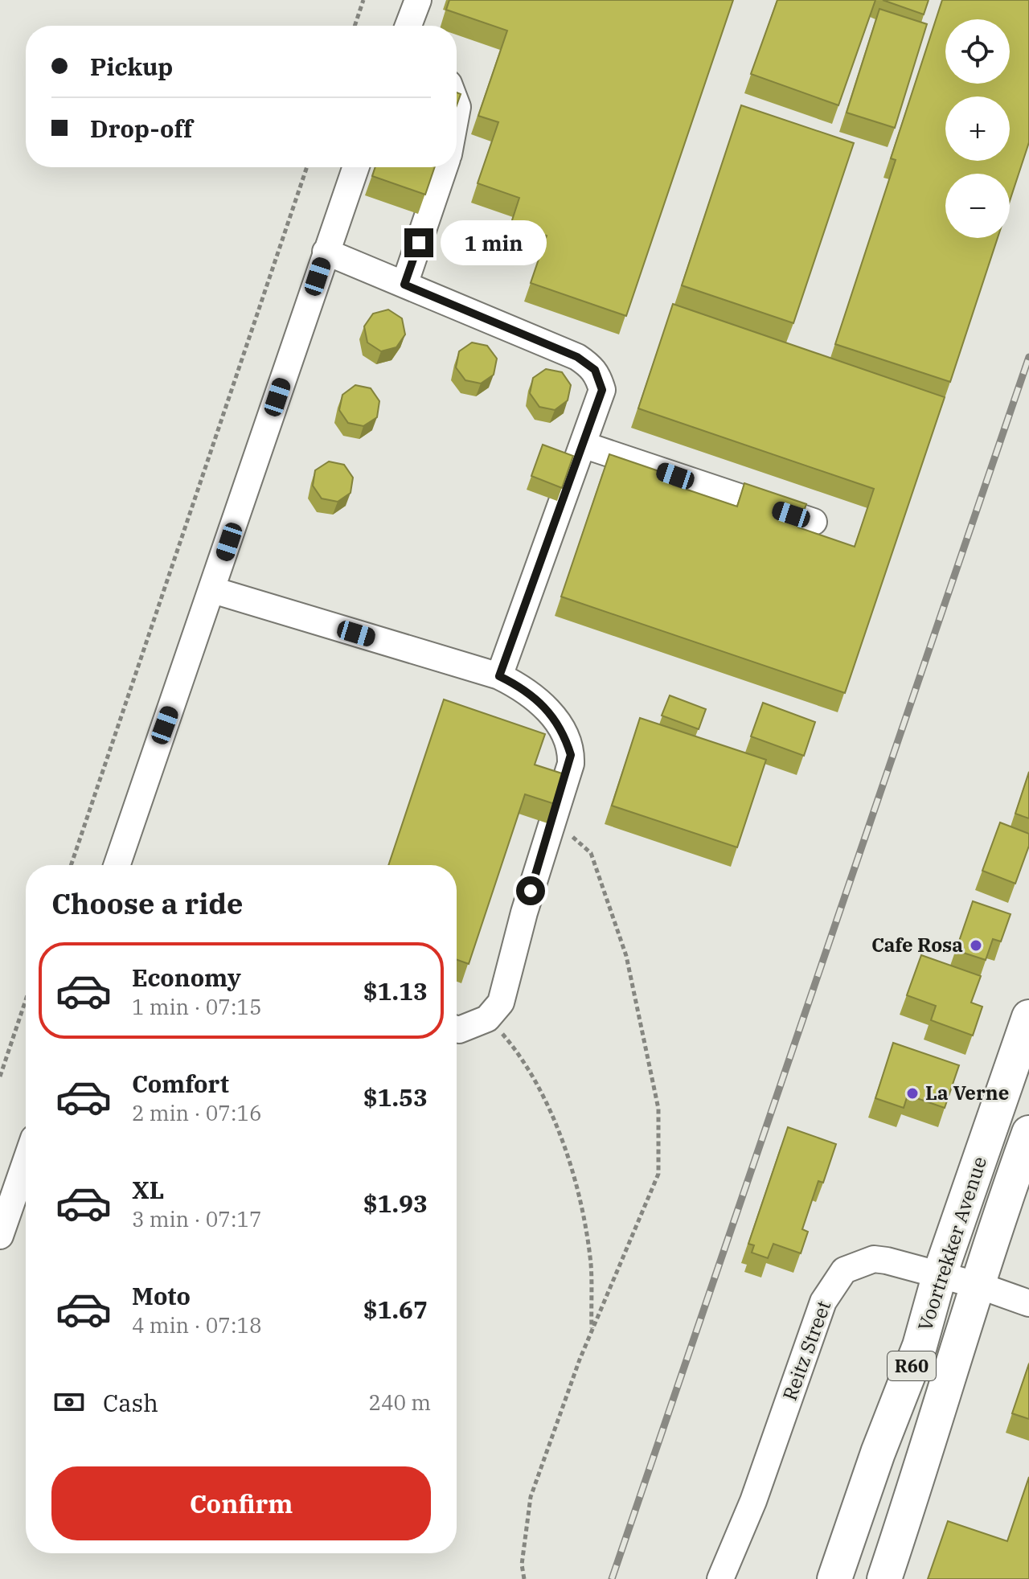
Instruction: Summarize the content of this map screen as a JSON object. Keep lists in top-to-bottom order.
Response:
{
  "streets": {
    "main road": ["Voortrekker Avenue", "R60"],
    "street": ["Reitz Street"]
  },
  "crossings": [
    ["Voortrekker Avenue", "Reitz Street"]
  ],
  "places": ["Cafe Rosa", "La Verne"],
  "page": {
    "map_buttons": ["+", "−"],
    "banner": ["Pickup", "Drop-off"],
    "bubble": "1 min",
    "heading": "Choose a ride",
    "list": [
      {
        "name": "Economy",
        "note": "1 min · 07:15",
        "value": "$1.13"
      },
      {
        "name": "Comfort",
        "note": "2 min · 07:16",
        "value": "$1.53"
      },
      {
        "name": "XL",
        "note": "3 min · 07:17",
        "value": "$1.93"
      },
      {
        "name": "Moto",
        "note": "4 min · 07:18",
        "value": "$1.67"
      }
    ],
    "pay": ["Cash", "240 m"],
    "buttons": "Confirm"
  }
}
